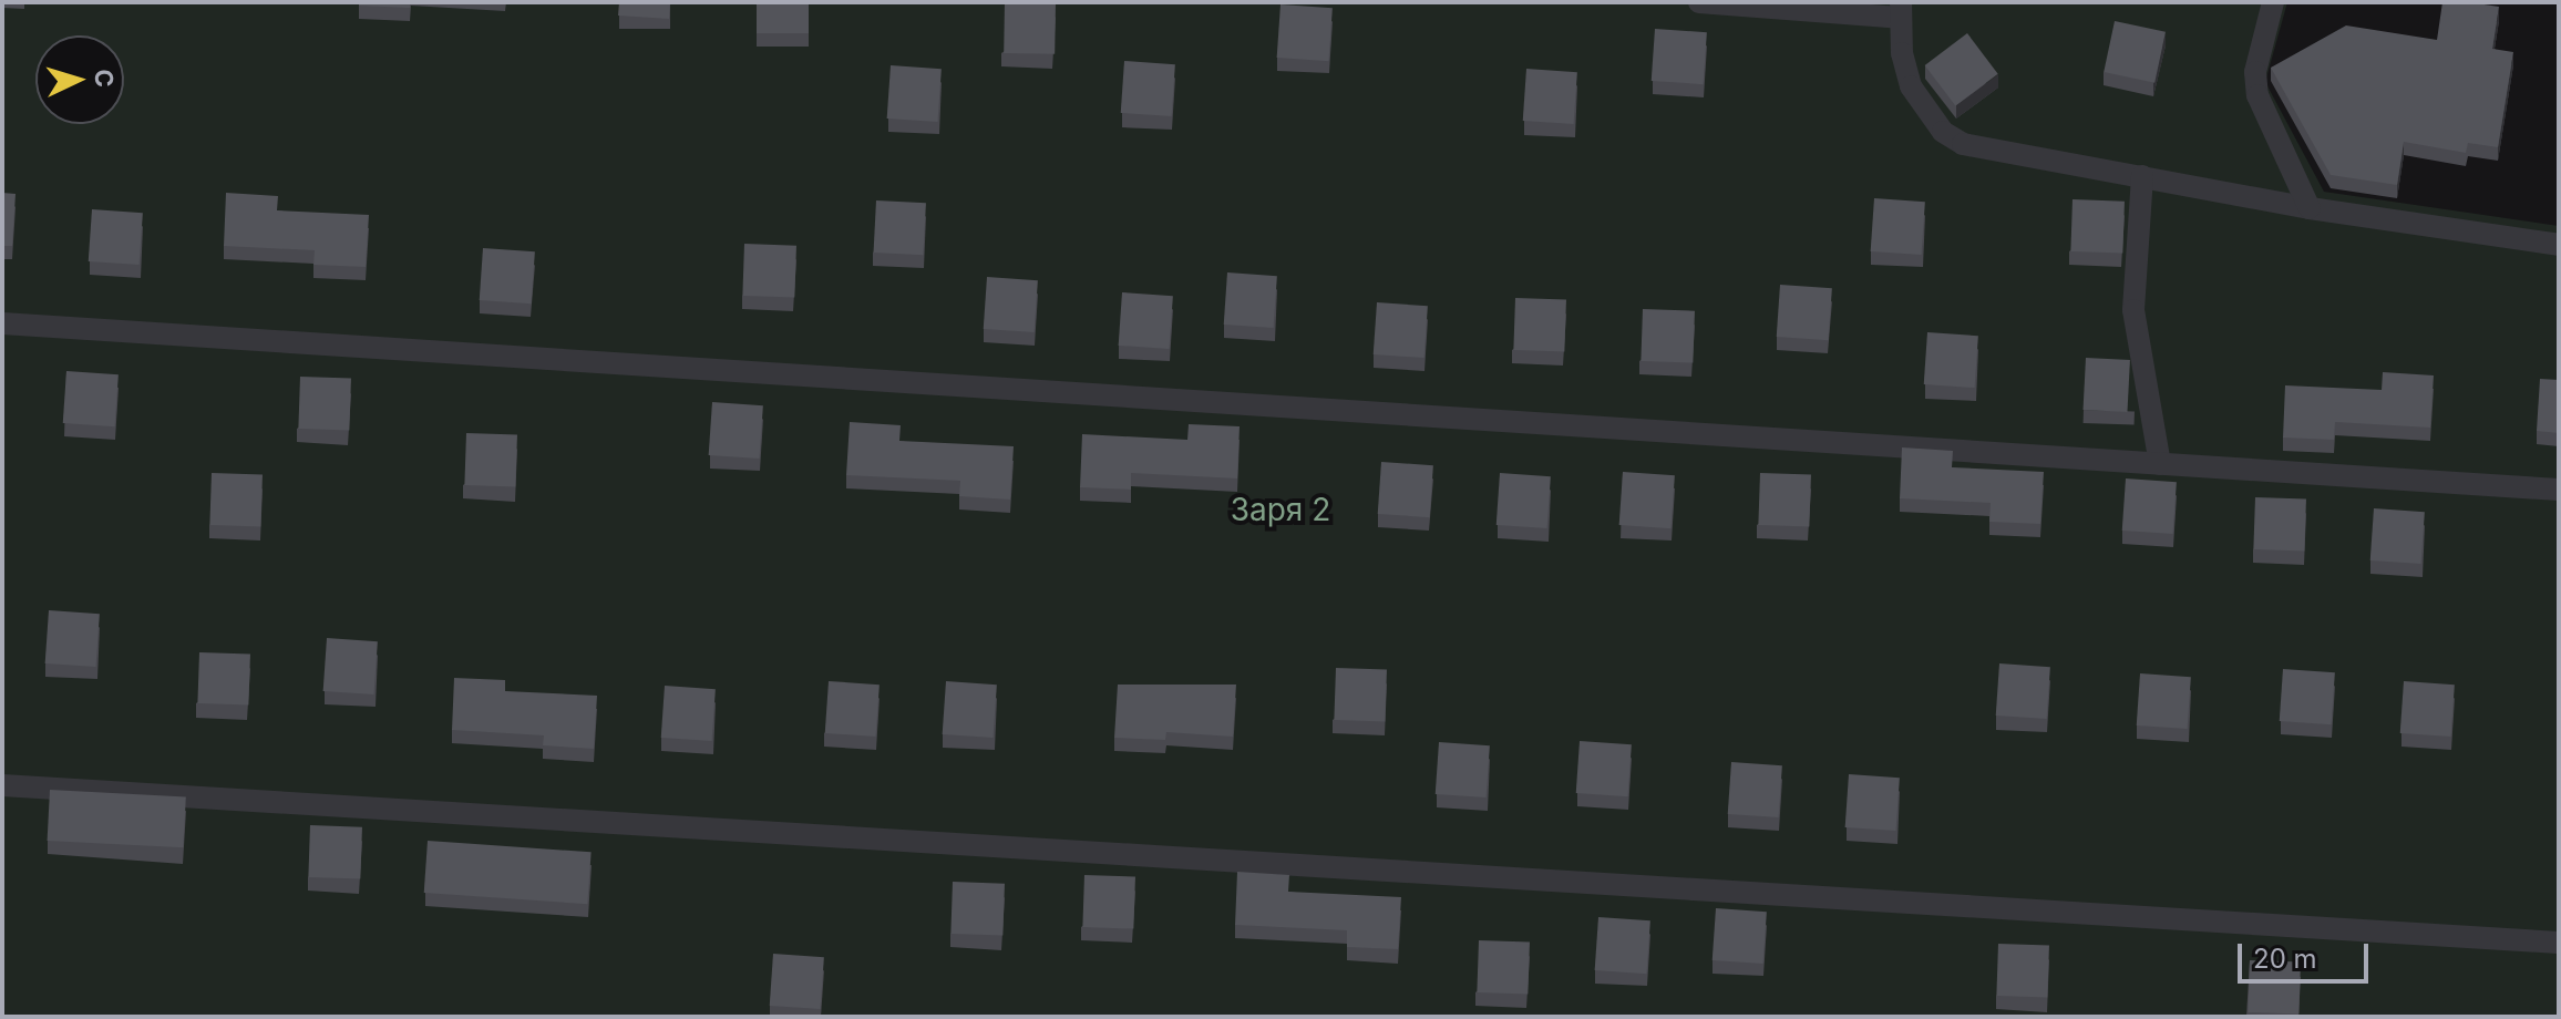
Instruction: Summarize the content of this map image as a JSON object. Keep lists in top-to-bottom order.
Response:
{
  "parks": ["Заря 2"],
  "scale_bar": "20 m",
  "north": "right"
}
